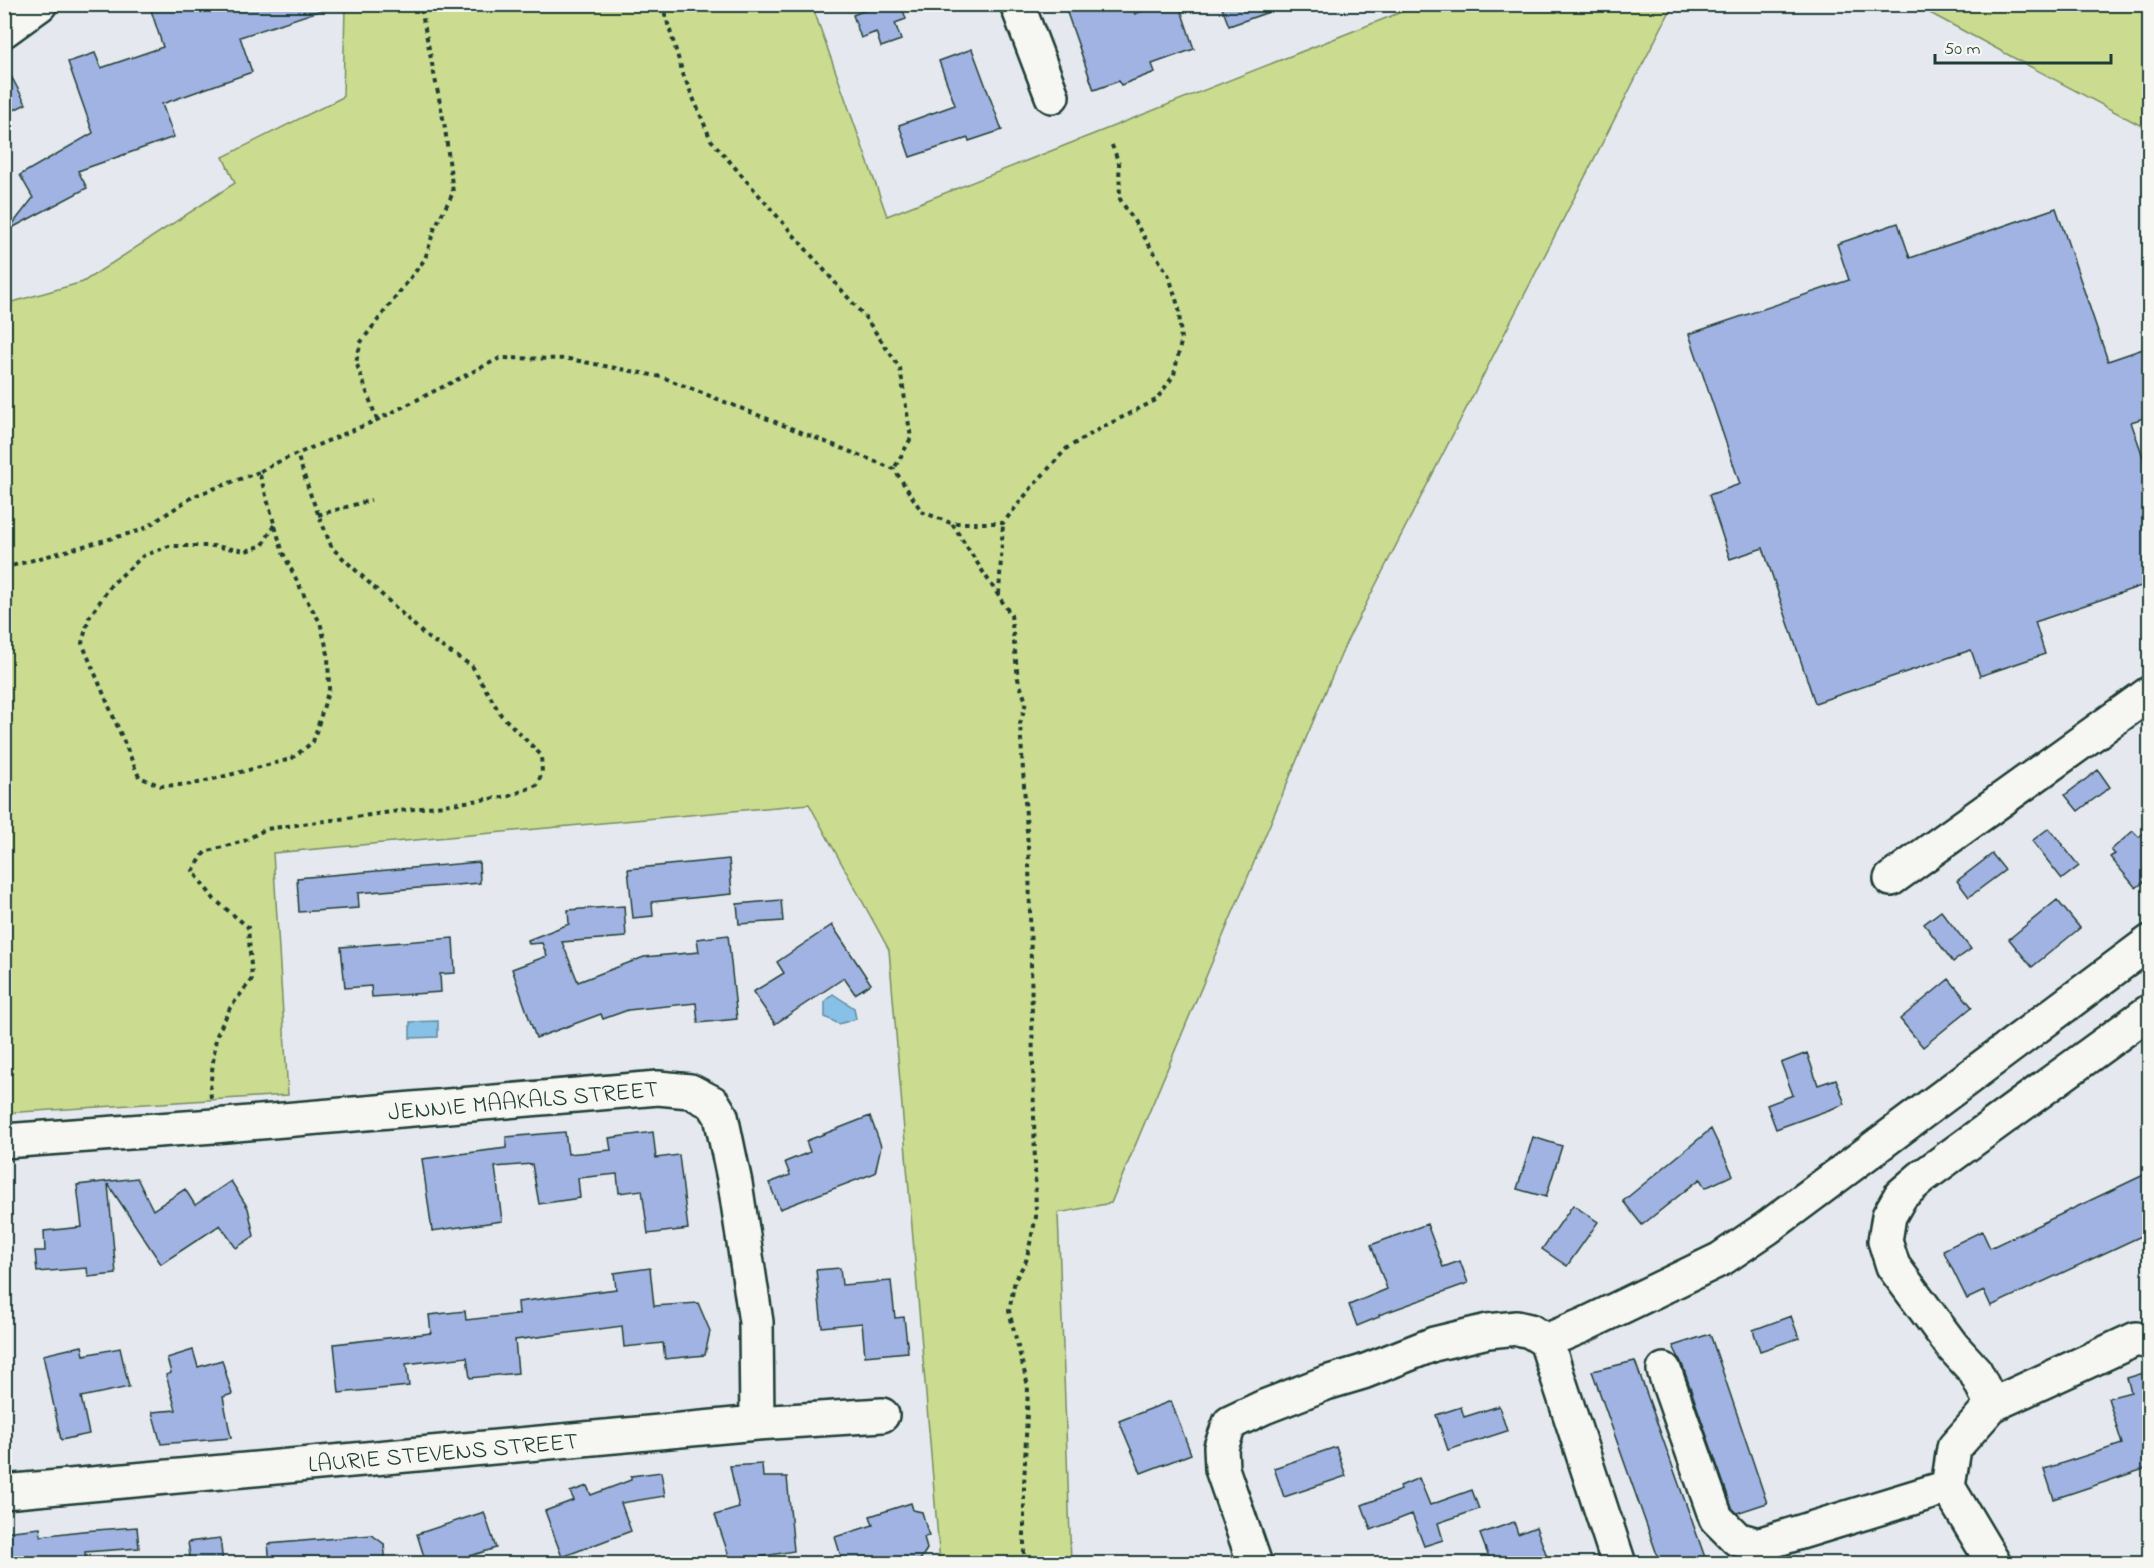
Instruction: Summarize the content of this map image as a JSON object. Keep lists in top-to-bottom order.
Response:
{
  "streets": {
    "street": ["JENNIE MAAKALS STREET", "LAURIE STEVENS STREET"]
  },
  "crossings": [
    ["JENNIE MAAKALS STREET", "LAURIE STEVENS STREET"]
  ],
  "scale_bar": "50 m"
}
